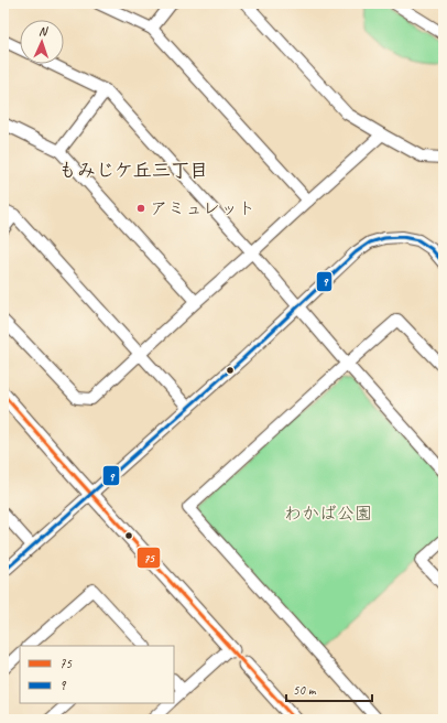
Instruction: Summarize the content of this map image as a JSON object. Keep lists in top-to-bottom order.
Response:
{
  "districts": ["もみじケ丘三丁目"],
  "parks": ["わかば公園"],
  "places": ["アミュレット"],
  "lines": ["transit line 9", "transit line 75"],
  "legend": ["75", "9"],
  "scale_bar": "50 m",
  "north": "top"
}
